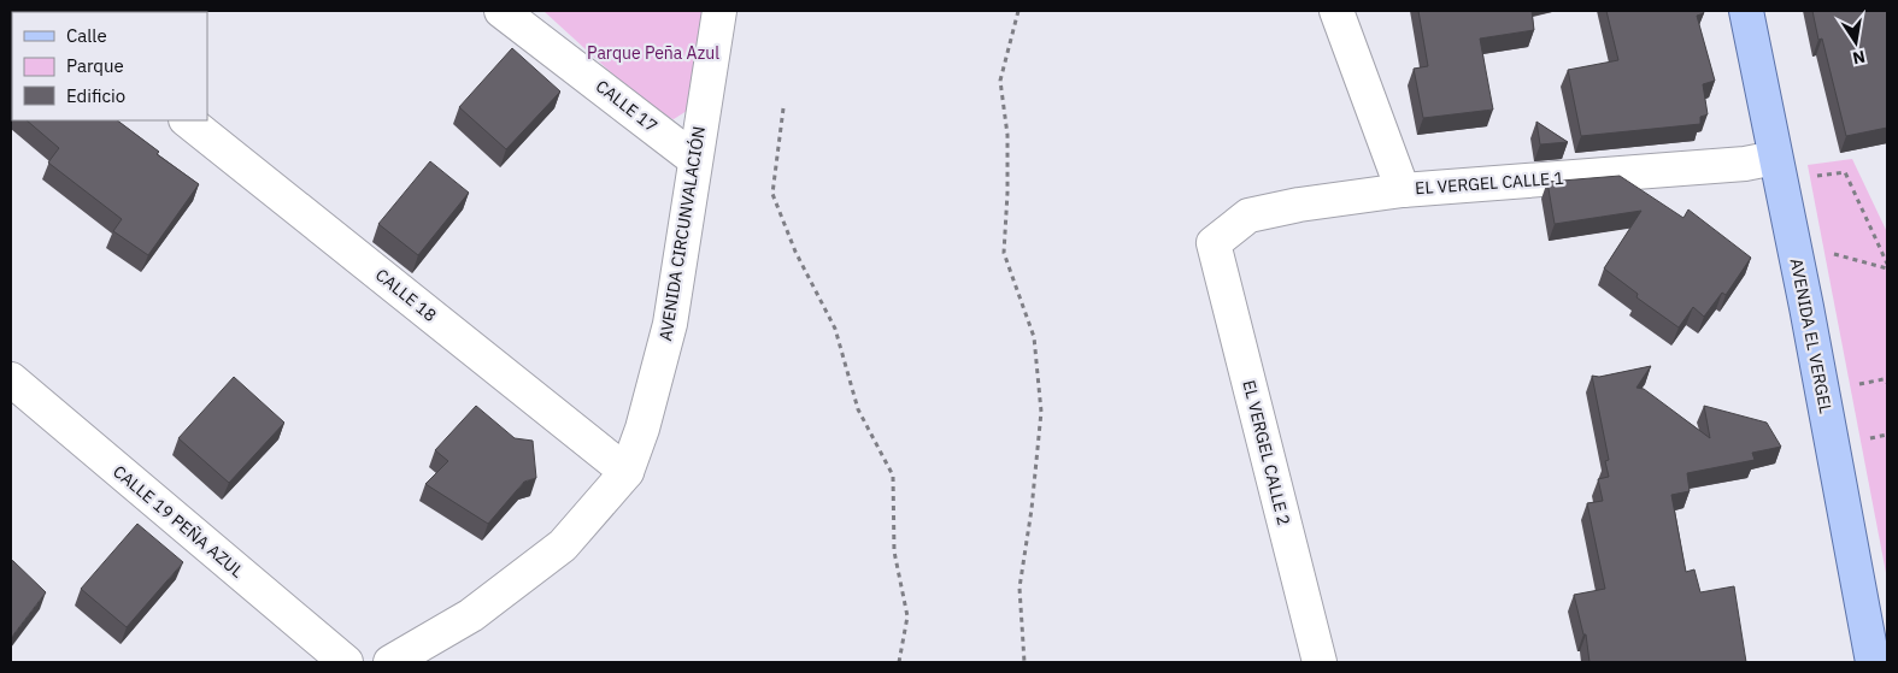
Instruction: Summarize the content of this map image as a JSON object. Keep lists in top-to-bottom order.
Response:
{
  "streets": {
    "main road": ["AVENIDA EL VERGEL"],
    "street": [
      "CALLE 17",
      "EL VERGEL CALLE 1",
      "AVENIDA CIRCUNVALACIÓN",
      "CALLE 18",
      "EL VERGEL CALLE 2",
      "CALLE 19 PEÑA AZUL"
    ]
  },
  "crossings": [
    ["CALLE 17", "AVENIDA CIRCUNVALACIÓN"],
    ["EL VERGEL CALLE 1", "AVENIDA EL VERGEL"],
    ["EL VERGEL CALLE 1", "EL VERGEL CALLE 2"],
    ["AVENIDA CIRCUNVALACIÓN", "CALLE 18"]
  ],
  "parks": ["Parque Peña Azul"],
  "legend": ["Calle", "Parque", "Edificio"],
  "north": "bottom"
}
